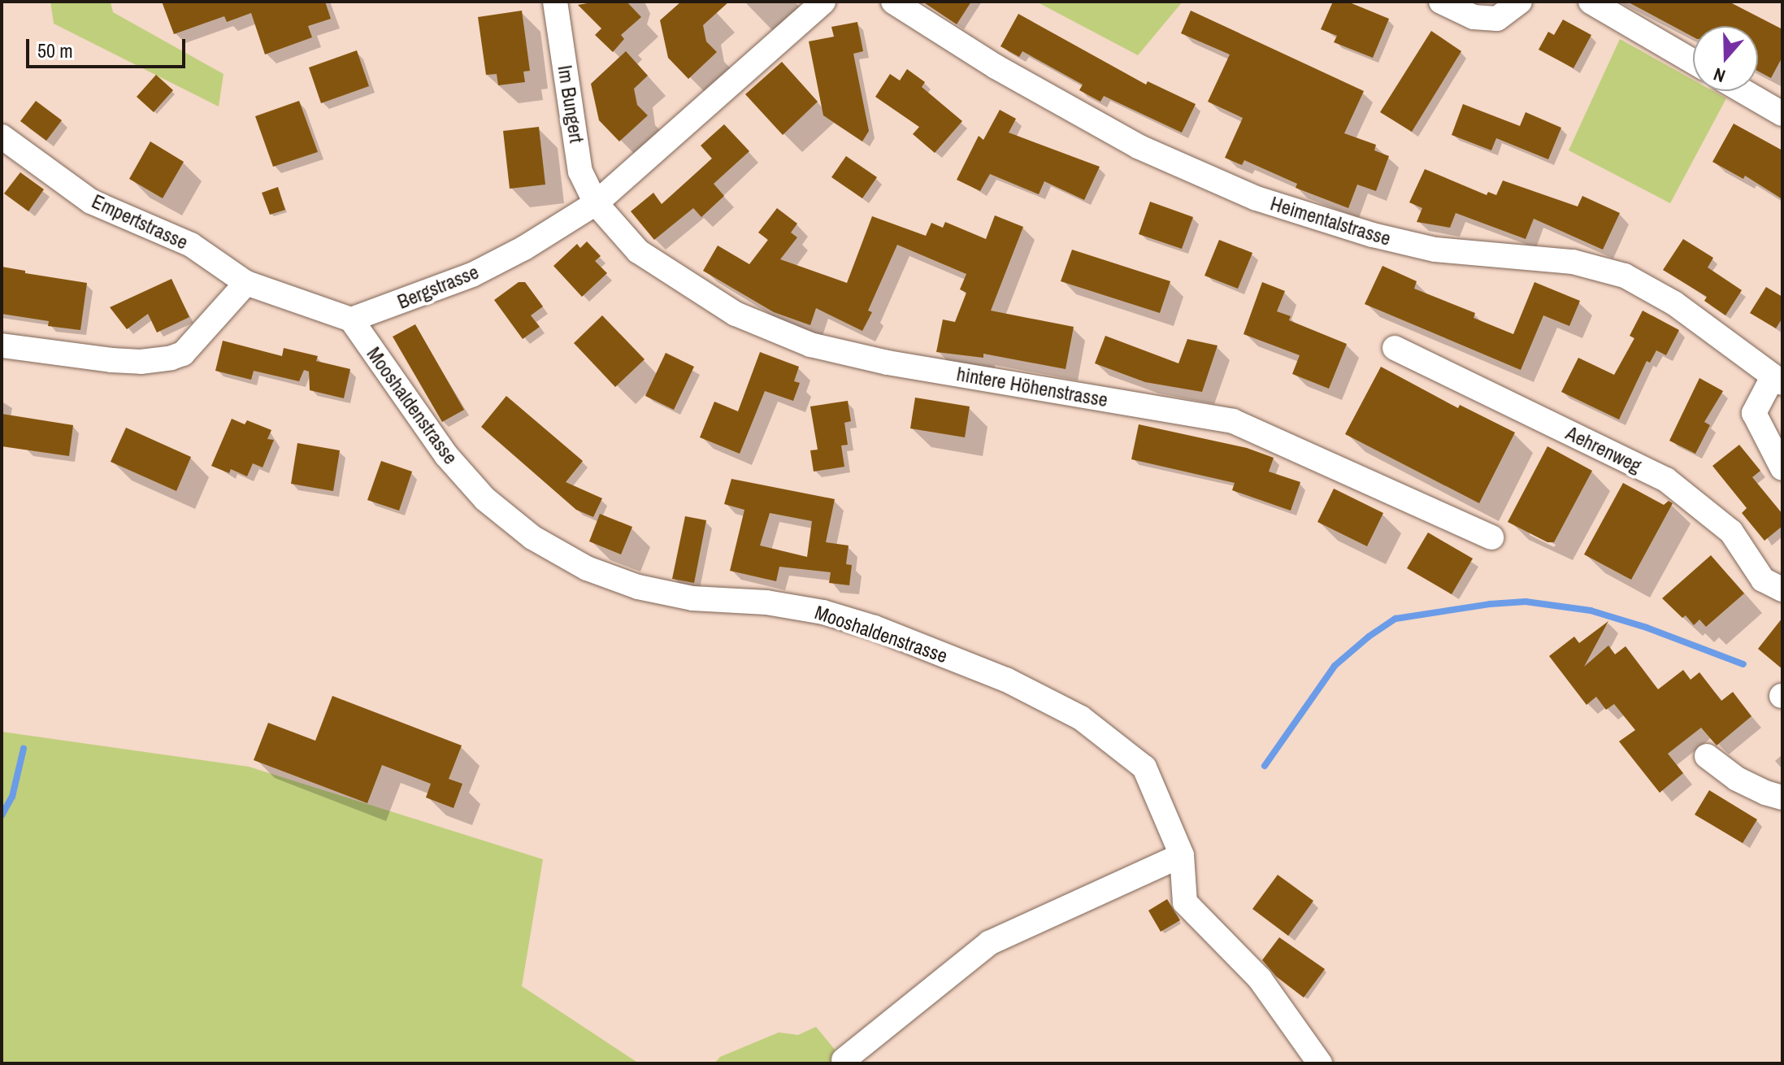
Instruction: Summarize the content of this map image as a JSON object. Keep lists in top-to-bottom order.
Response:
{
  "streets": {
    "street": [
      "Im Bungert",
      "Heimentalstrasse",
      "Empertstrasse",
      "Bergstrasse",
      "hintere Höhenstrasse",
      "Mooshaldenstrasse",
      "Aehrenweg"
    ]
  },
  "crossings": [
    ["Im Bungert", "Bergstrasse"],
    ["Im Bungert", "hintere Höhenstrasse"],
    ["Bergstrasse", "hintere Höhenstrasse"],
    ["Bergstrasse", "Mooshaldenstrasse"]
  ],
  "scale_bar": "50 m",
  "north": "bottom"
}
